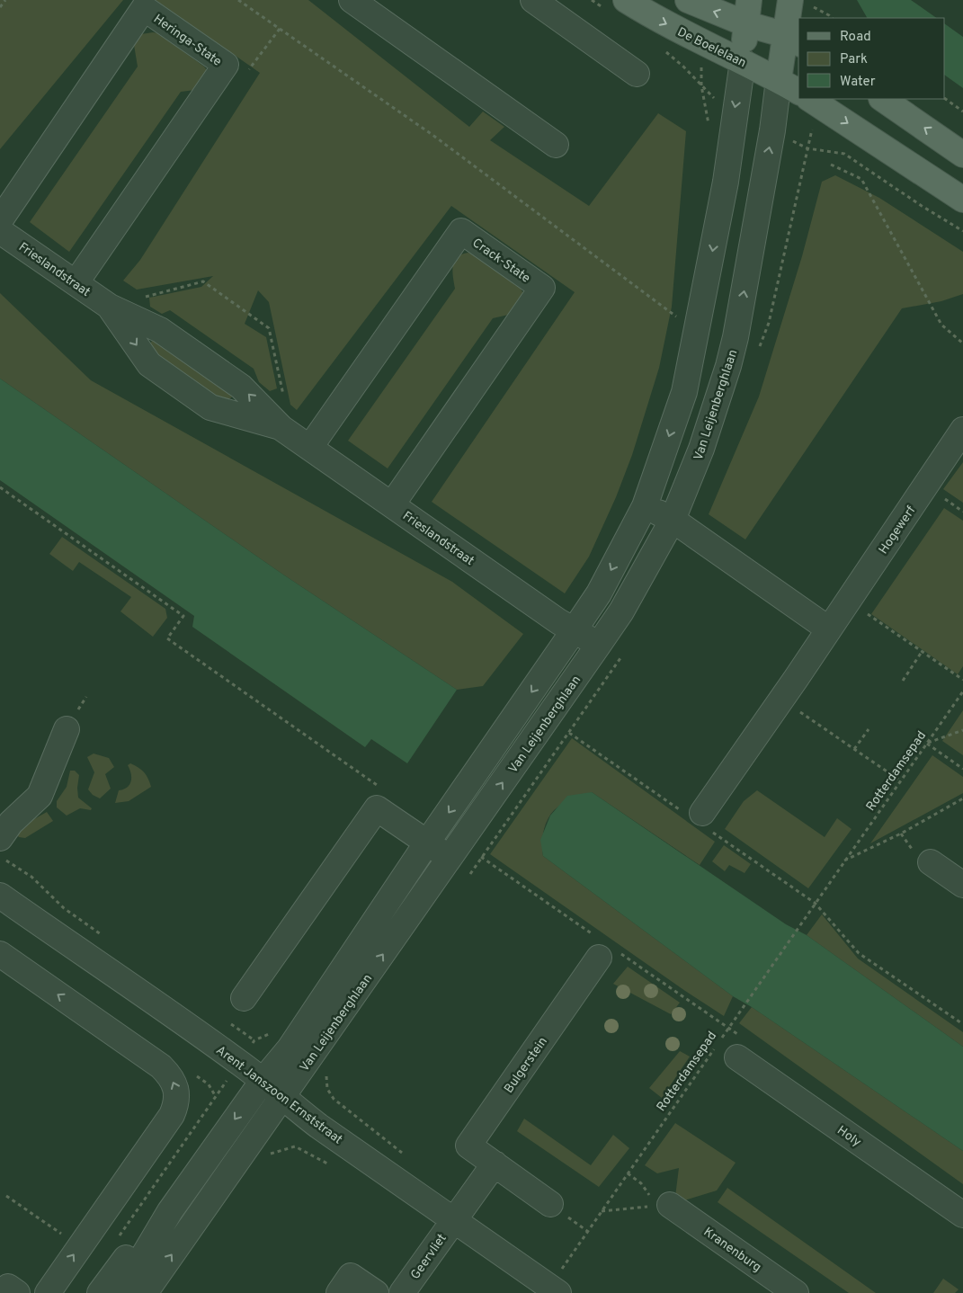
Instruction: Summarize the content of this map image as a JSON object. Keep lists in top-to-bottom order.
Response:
{
  "streets": {
    "main road": ["De Boelelaan", "Van Leijenberghlaan"],
    "street": [
      "Heringa-State",
      "Crack-State",
      "Frieslandstraat",
      "Hogewerf",
      "Bulgerstein",
      "Arent Janszoon Ernststraat",
      "Holy",
      "Kranenburg",
      "Geervliet"
    ],
    "path": ["Rotterdamsepad"]
  },
  "crossings": [
    ["Heringa-State", "Frieslandstraat"],
    ["De Boelelaan", "Van Leijenberghlaan"],
    ["Crack-State", "Frieslandstraat"],
    ["Frieslandstraat", "Van Leijenberghlaan"],
    ["Van Leijenberghlaan", "Arent Janszoon Ernststraat"],
    ["Rotterdamsepad", "Arent Janszoon Ernststraat"],
    ["Arent Janszoon Ernststraat", "Geervliet"]
  ],
  "legend": ["Road", "Park", "Water"]
}
